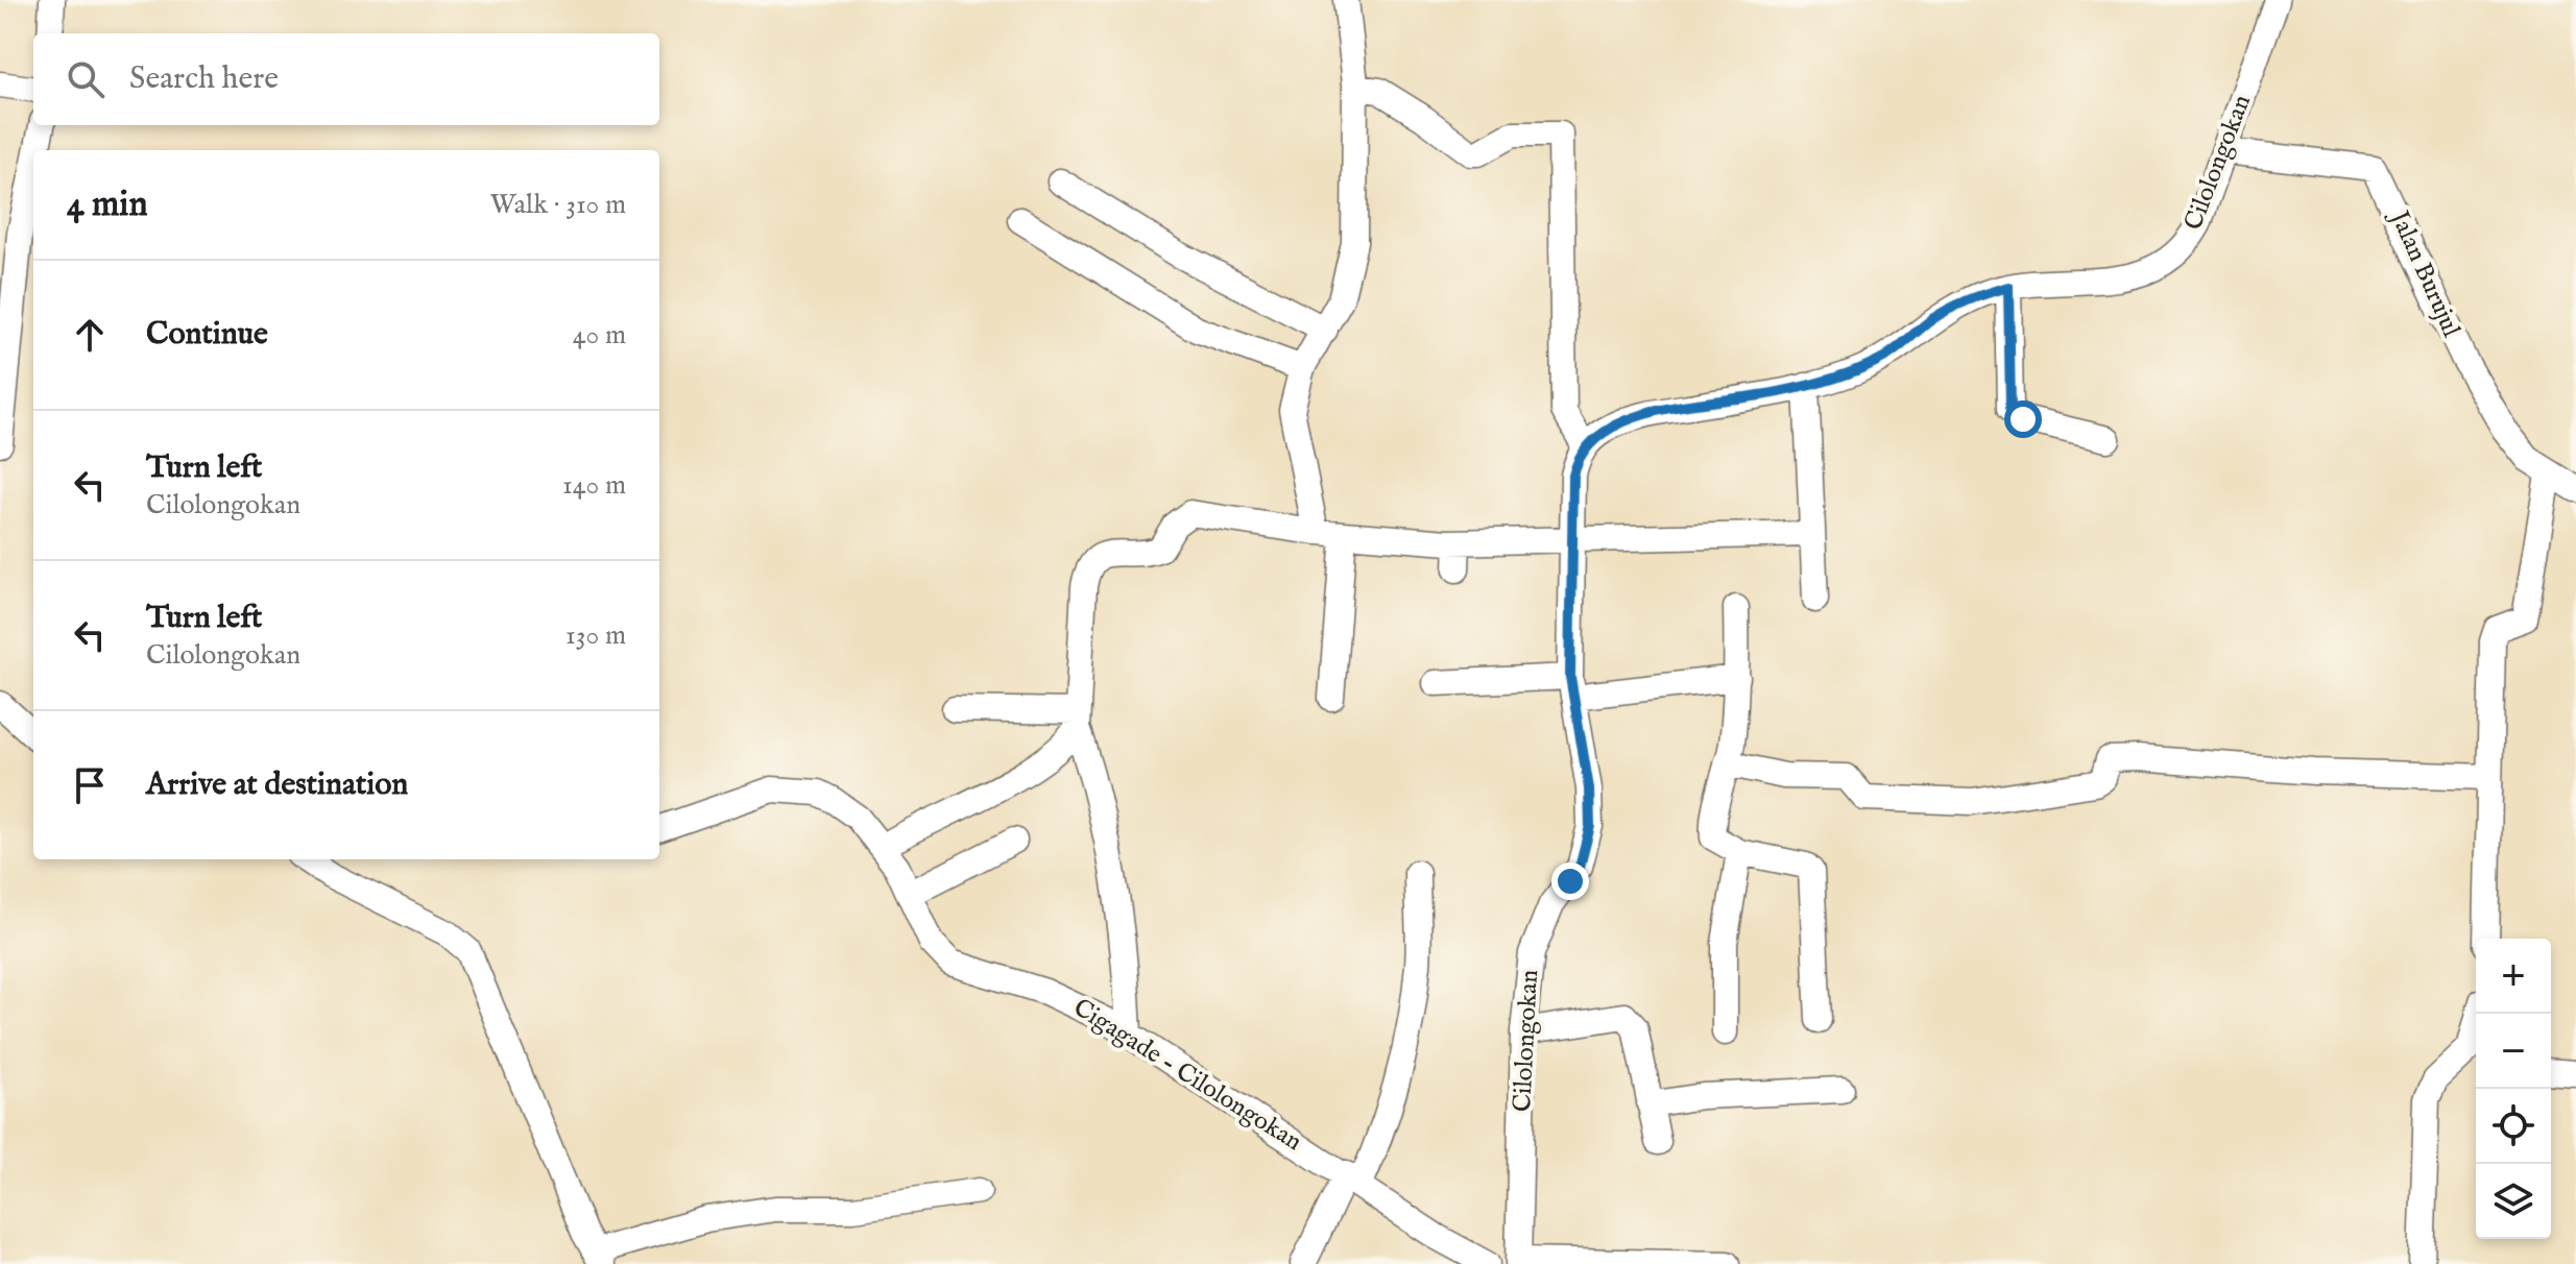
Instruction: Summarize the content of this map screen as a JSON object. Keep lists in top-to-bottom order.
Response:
{
  "streets": {
    "street": ["Cilolongokan", "Jalan Burujul", "Cigagade - Cilolongokan"]
  },
  "crossings": [
    ["Cilolongokan", "Jalan Burujul"]
  ],
  "page": {
    "search": "Search here",
    "heading": ["4 min", "Walk · 310 m"],
    "list": [
      ["Continue", "40 m"],
      ["Turn left", "Cilolongokan", "140 m"],
      ["Turn left", "Cilolongokan", "130 m"],
      "Arrive at destination"
    ],
    "map_buttons": ["+", "−"]
  }
}
